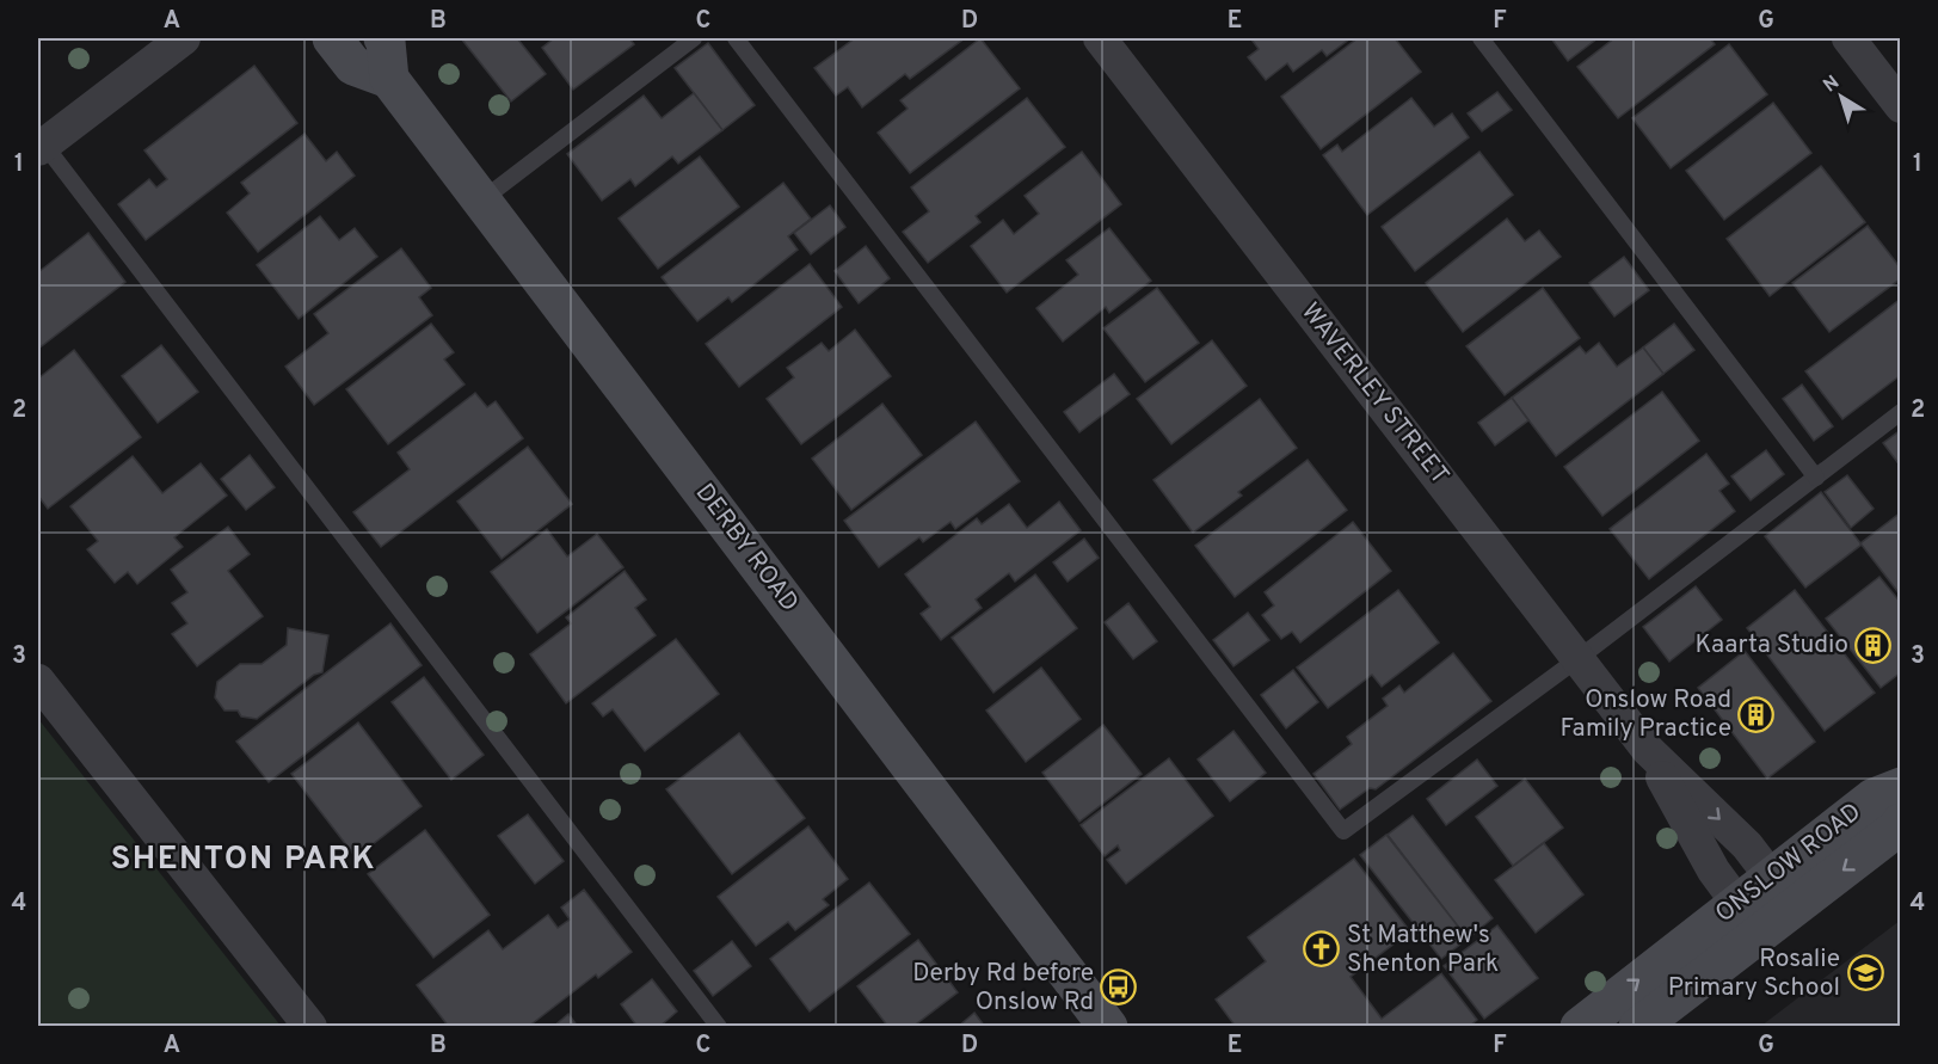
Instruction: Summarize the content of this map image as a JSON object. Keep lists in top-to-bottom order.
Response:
{
  "streets": {
    "street": ["WAVERLEY STREET", "DERBY ROAD", "ONSLOW ROAD"]
  },
  "crossings": [
    ["WAVERLEY STREET", "ONSLOW ROAD"]
  ],
  "districts": ["SHENTON PARK"],
  "places": {
    "building": ["Kaarta Studio", "Onslow Road Family Practice"],
    "church": ["St Matthew's Shenton Park"],
    "school or university": ["Rosalie Primary School"],
    "bus stop": ["Derby Rd before Onslow Rd"]
  },
  "north": "top left",
  "grid": {
    "columns": [
      "A",
      "B",
      "C",
      "D",
      "E",
      "F",
      "G"
    ],
    "rows": [
      "1",
      "2",
      "3",
      "4"
    ]
  }
}
